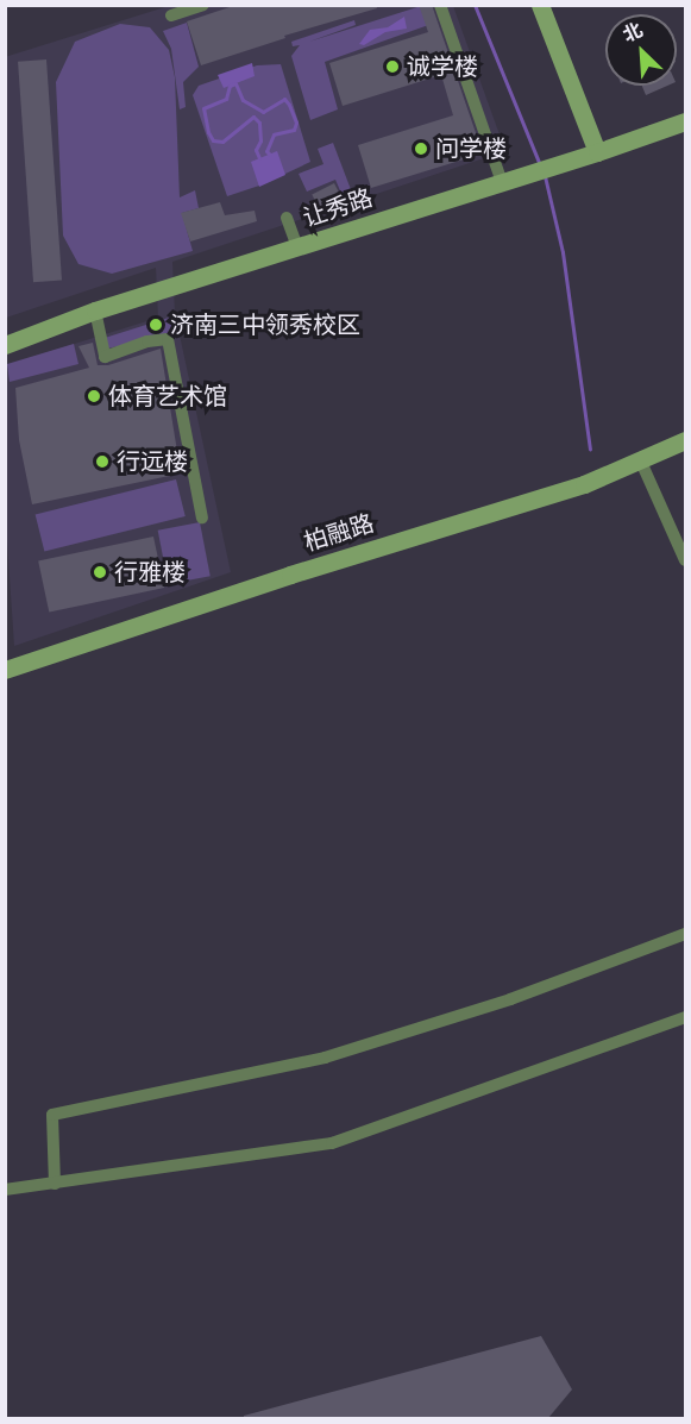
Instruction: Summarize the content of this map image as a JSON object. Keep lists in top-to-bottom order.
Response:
{
  "streets": {
    "street": ["让秀路", "柏融路"]
  },
  "places": [
    "诚学楼",
    "问学楼",
    "济南三中领秀校区",
    "体育艺术馆",
    "行远楼",
    "行雅楼"
  ],
  "north": "top left"
}
